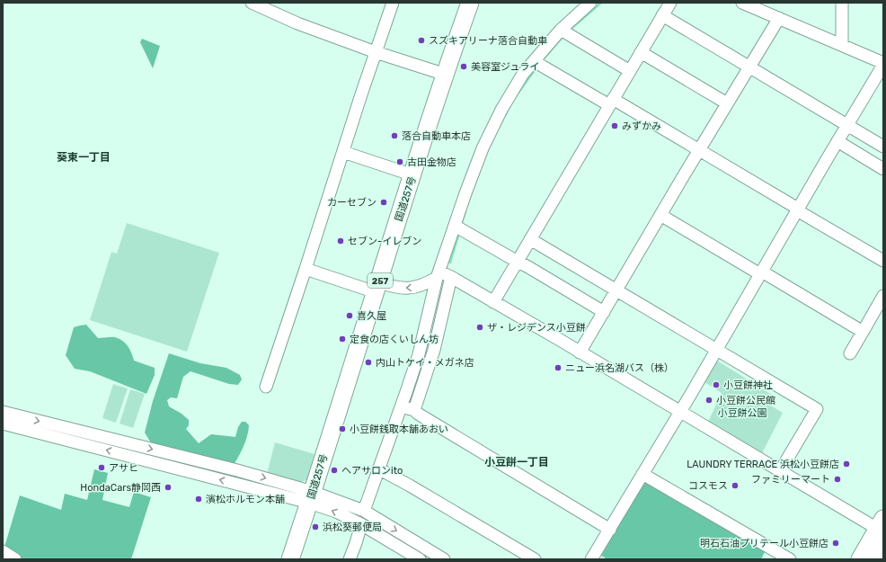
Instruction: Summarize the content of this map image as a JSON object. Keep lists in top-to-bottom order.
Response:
{
  "streets": {
    "highway": ["国道257号", "257"]
  },
  "districts": ["葵東一丁目", "小豆餅一丁目"],
  "parks": ["小豆餅公園"],
  "places": [
    "スズキアリーナ落合自動車",
    "美容室ジュライ",
    "みずかみ",
    "落合自動車本店",
    "古田金物店",
    "カーセブン",
    "セブン-イレブン",
    "喜久屋",
    "ザ・レジデンス小豆餅",
    "定食の店くいしん坊",
    "内山トケイ・メガネ店",
    "ニュー浜名湖バス（株）",
    "小豆餅神社",
    "小豆餅公民館",
    "小豆餅銭取本舗あおい",
    "LAUNDRY TERRACE 浜松小豆餅店",
    "アサヒ",
    "ヘアサロンito",
    "ファミリーマート",
    "コスモス",
    "HondaCars静岡西",
    "濱松ホルモン本舗",
    "浜松葵郵便局",
    "明石石油プリテール小豆餅店"
  ]
}
